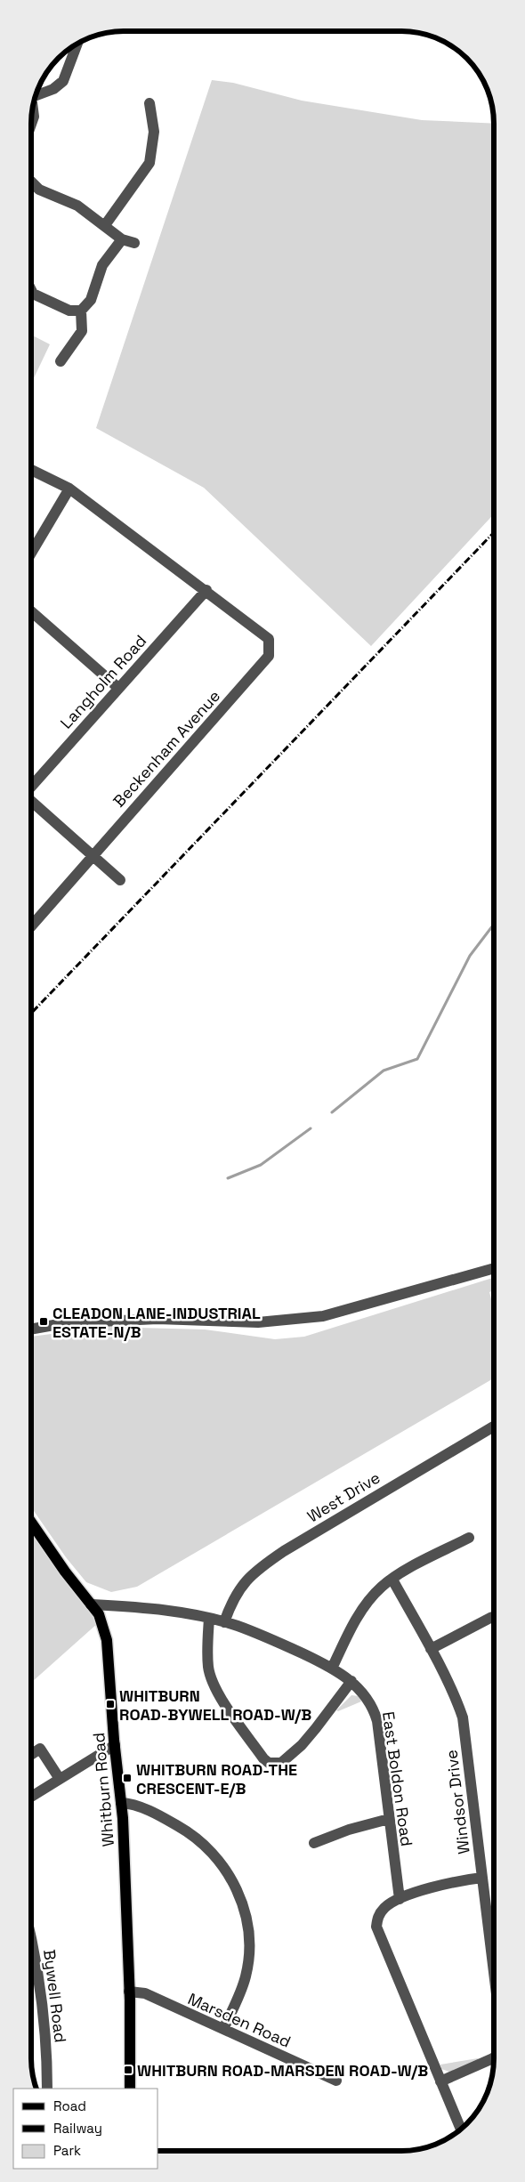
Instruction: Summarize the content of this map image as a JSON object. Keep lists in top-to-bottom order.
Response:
{
  "streets": {
    "main road": ["Whitburn Road"],
    "street": [
      "Langholm Road",
      "Beckenham Avenue",
      "West Drive",
      "East Boldon Road",
      "Windsor Drive",
      "Bywell Road",
      "Marsden Road"
    ]
  },
  "crossings": [
    ["Langholm Road", "Beckenham Avenue"],
    ["West Drive", "East Boldon Road"],
    ["East Boldon Road", "Whitburn Road"],
    ["Whitburn Road", "Marsden Road"]
  ],
  "places": {
    "transit": [
      "CLEADON LANE-INDUSTRIAL ESTATE-N/B",
      "WHITBURN ROAD-BYWELL ROAD-W/B",
      "WHITBURN ROAD-THE CRESCENT-E/B",
      "WHITBURN ROAD-MARSDEN ROAD-W/B"
    ]
  },
  "legend": ["Road", "Railway", "Park"]
}
